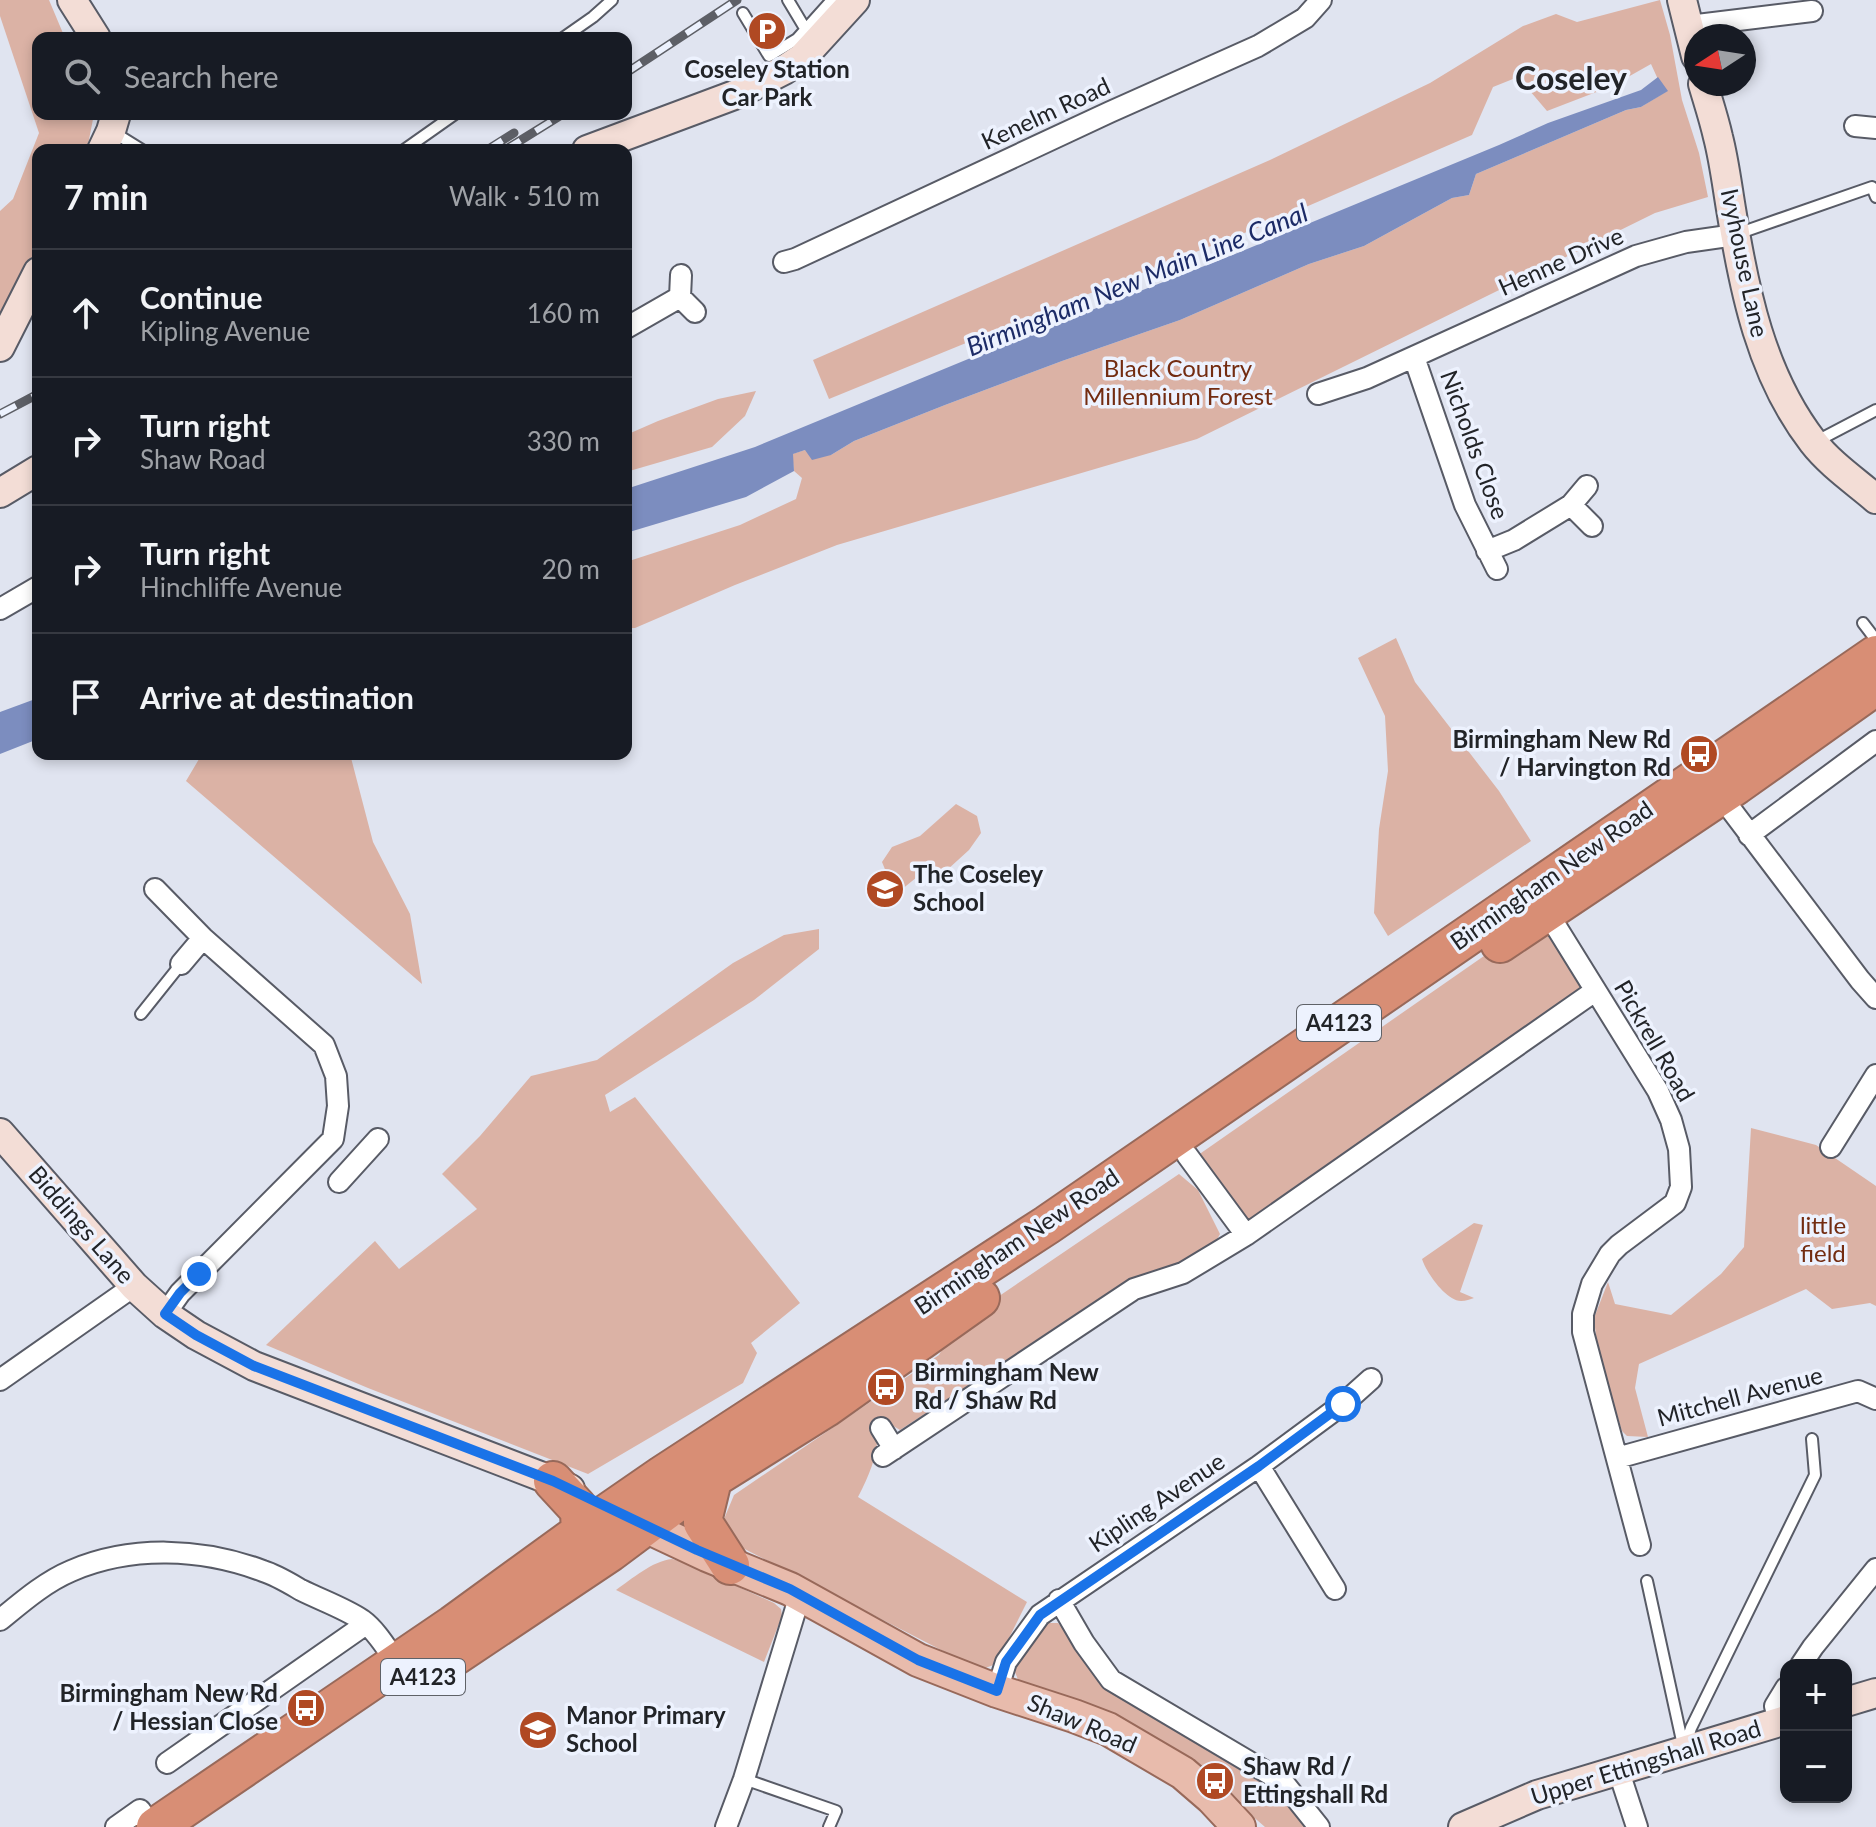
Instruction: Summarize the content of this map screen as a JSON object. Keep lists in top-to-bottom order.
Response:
{
  "streets": {
    "highway": ["Birmingham New Road", "A4123"],
    "main road": ["Shaw Road"],
    "street": [
      "Kenelm Road",
      "Henne Drive",
      "Ivyhouse Lane",
      "Nicholds Close",
      "Pickrell Road",
      "Biddings Lane",
      "Mitchell Avenue",
      "Kipling Avenue",
      "Upper Ettingshall Road"
    ]
  },
  "crossings": [
    ["Henne Drive", "Ivyhouse Lane"],
    ["Henne Drive", "Nicholds Close"],
    ["Birmingham New Road", "Pickrell Road"],
    ["Birmingham New Road", "Shaw Road"],
    ["Pickrell Road", "Mitchell Avenue"],
    ["Kipling Avenue", "Shaw Road"]
  ],
  "districts": ["Coseley"],
  "water": ["Birmingham New Main Line Canal"],
  "parks": ["Black Country Millennium Forest", "little field"],
  "places": {
    "parking": ["Coseley Station Car Park"],
    "bus stop": [
      "Birmingham New Rd / Harvington Rd",
      "Birmingham New Rd / Shaw Rd",
      "Birmingham New Rd / Hessian Close",
      "Shaw Rd / Ettingshall Rd"
    ],
    "school or university": ["The Coseley School", "Manor Primary School"]
  },
  "north": "left",
  "page": {
    "search": "Search here",
    "heading": ["7 min", "Walk · 510 m"],
    "list": [
      ["Continue", "Kipling Avenue", "160 m"],
      ["Turn right", "Shaw Road", "330 m"],
      ["Turn right", "Hinchliffe Avenue", "20 m"],
      "Arrive at destination"
    ],
    "map_buttons": ["+", "−"]
  }
}
